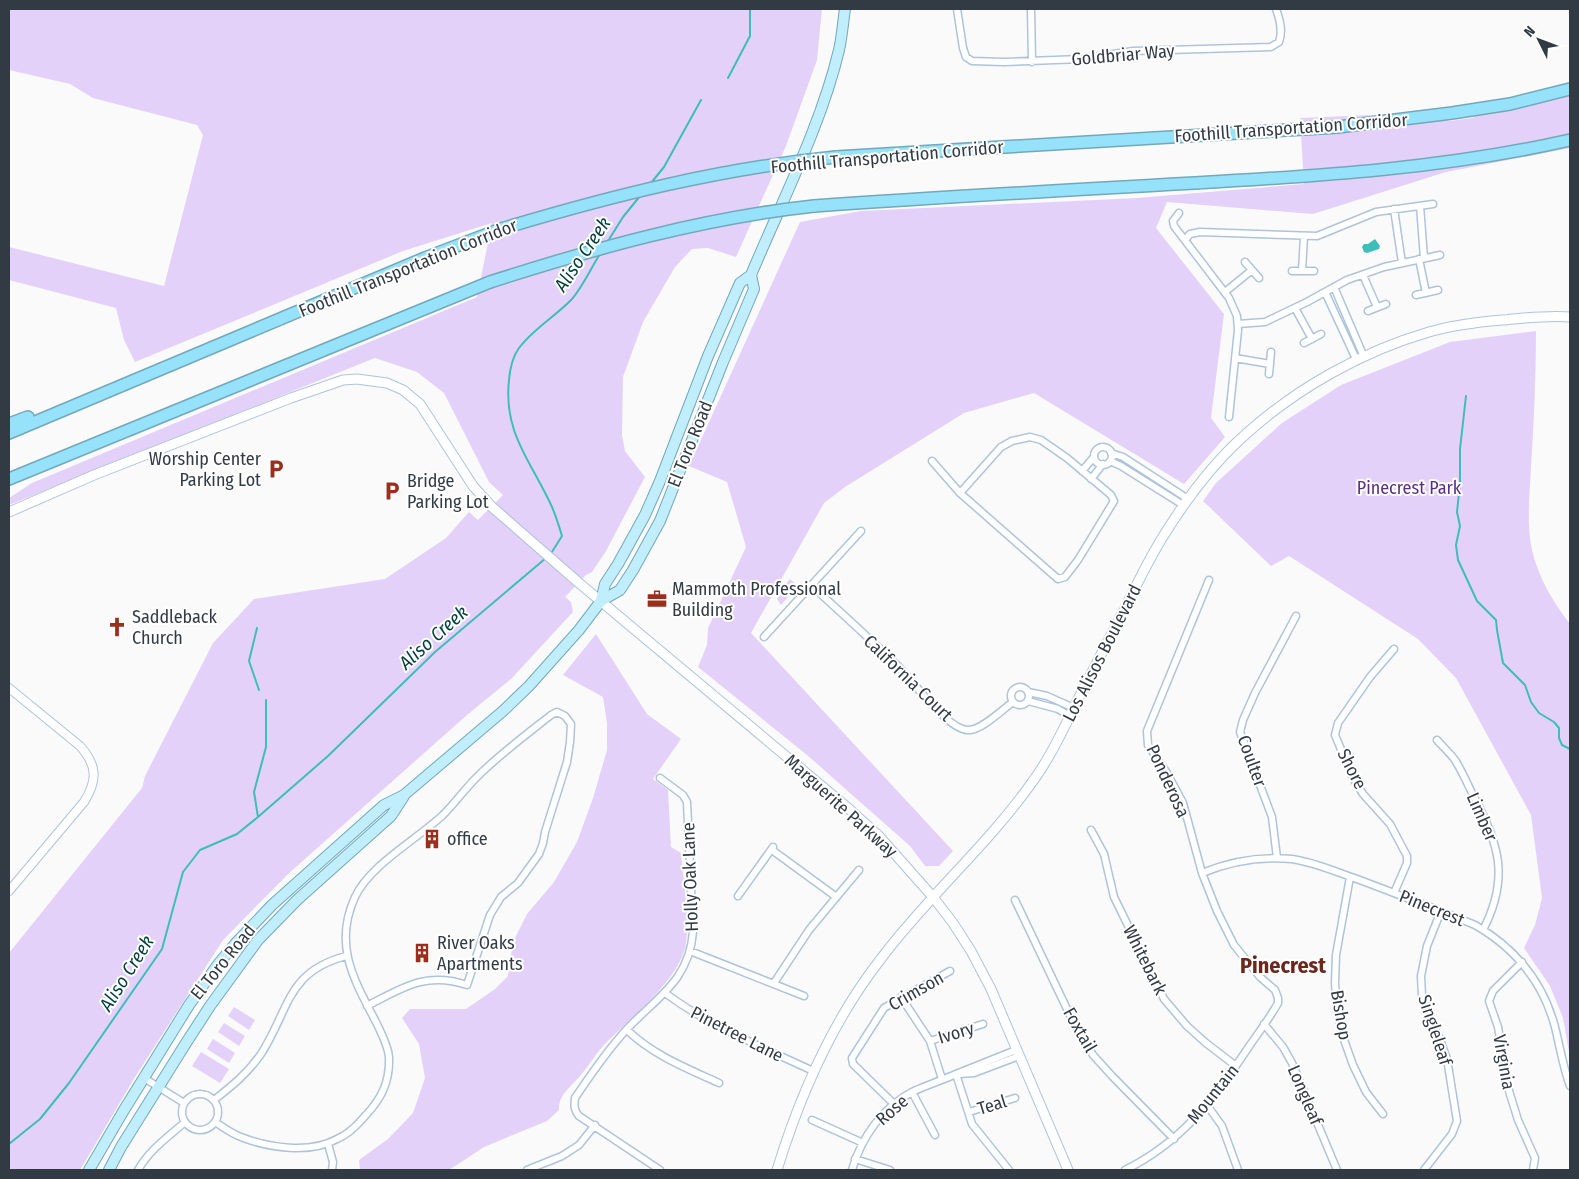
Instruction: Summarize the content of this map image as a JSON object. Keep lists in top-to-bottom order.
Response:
{
  "streets": {
    "highway": ["Foothill Transportation Corridor"],
    "main road": ["El Toro Road", "Los Alisos Boulevard", "Marguerite Parkway"],
    "street": [
      "Goldbriar Way",
      "California Court",
      "Coulter",
      "Shore",
      "Ponderosa",
      "Limber",
      "Holly Oak Lane",
      "Pinecrest",
      "Whitebark",
      "Crimson",
      "Bishop",
      "Foxtail",
      "Singleleaf",
      "Ivory",
      "Pinetree Lane",
      "Virginia",
      "Mountain",
      "Longleaf",
      "Teal",
      "Rose"
    ]
  },
  "crossings": [
    ["El Toro Road", "Marguerite Parkway"],
    ["Los Alisos Boulevard", "Marguerite Parkway"],
    ["Los Alisos Boulevard", "Pinetree Lane"],
    ["Coulter", "Pinecrest"],
    ["Shore", "Pinecrest"],
    ["Ponderosa", "Pinecrest"],
    ["Ponderosa", "Mountain"],
    ["Marguerite Parkway", "Rose"],
    ["Limber", "Pinecrest"],
    ["Holly Oak Lane", "Pinetree Lane"],
    ["Pinecrest", "Bishop"],
    ["Pinecrest", "Singleleaf"],
    ["Pinecrest", "Virginia"],
    ["Whitebark", "Mountain"],
    ["Crimson", "Rose"],
    ["Foxtail", "Mountain"],
    ["Mountain", "Longleaf"]
  ],
  "districts": ["Pinecrest"],
  "water": ["Aliso Creek"],
  "parks": ["Pinecrest Park"],
  "places": {
    "parking": ["Worship Center Parking Lot", "Bridge Parking Lot"],
    "office": ["Mammoth Professional Building"],
    "church": ["Saddleback Church"],
    "building": ["office", "River Oaks Apartments"]
  },
  "north": "top left"
}
